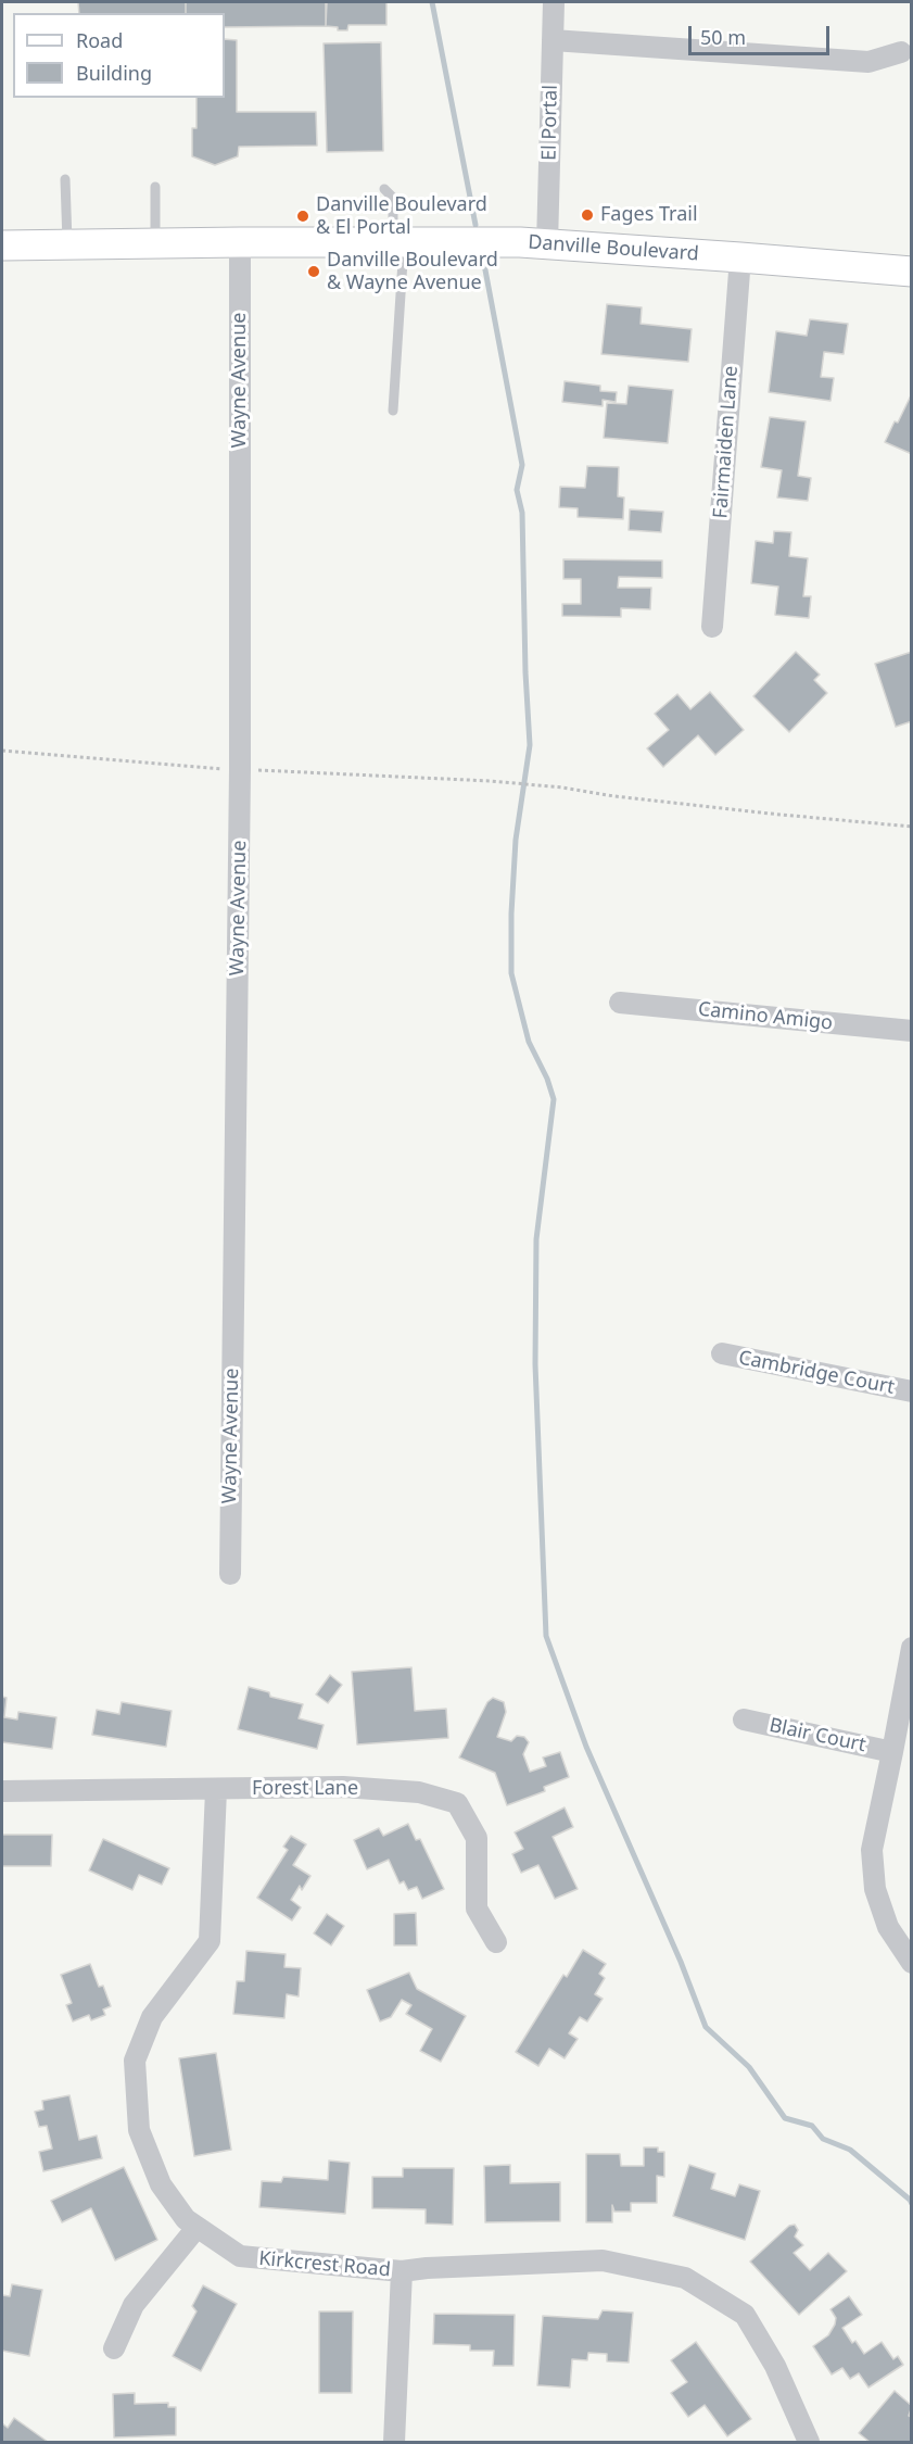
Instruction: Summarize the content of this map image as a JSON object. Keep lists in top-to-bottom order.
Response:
{
  "streets": {
    "main road": ["Danville Boulevard"],
    "street": [
      "El Portal",
      "Wayne Avenue",
      "Fairmaiden Lane",
      "Camino Amigo",
      "Cambridge Court",
      "Blair Court",
      "Forest Lane",
      "Kirkcrest Road"
    ]
  },
  "crossings": [
    ["El Portal", "Danville Boulevard"],
    ["Danville Boulevard", "Wayne Avenue"],
    ["Danville Boulevard", "Fairmaiden Lane"],
    ["Forest Lane", "Kirkcrest Road"]
  ],
  "places": ["Fages Trail", "Danville Boulevard & El Portal", "Danville Boulevard & Wayne Avenue"],
  "legend": ["Road", "Building"],
  "scale_bar": "50 m"
}
